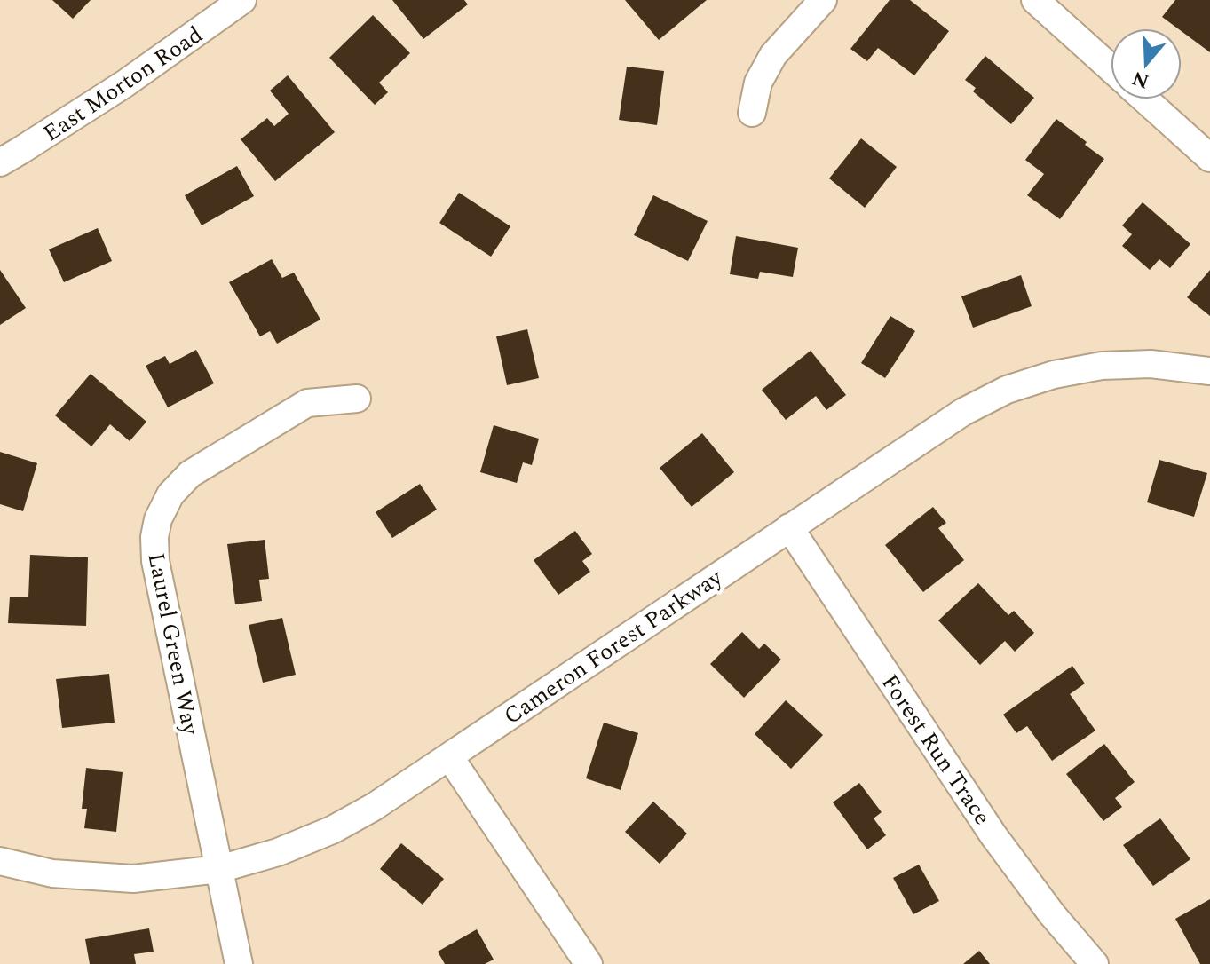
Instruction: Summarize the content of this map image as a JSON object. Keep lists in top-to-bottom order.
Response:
{
  "streets": {
    "street": [
      "East Morton Road",
      "Laurel Green Way",
      "Cameron Forest Parkway",
      "Forest Run Trace"
    ]
  },
  "crossings": [
    ["Laurel Green Way", "Cameron Forest Parkway"],
    ["Cameron Forest Parkway", "Forest Run Trace"]
  ],
  "north": "bottom"
}
